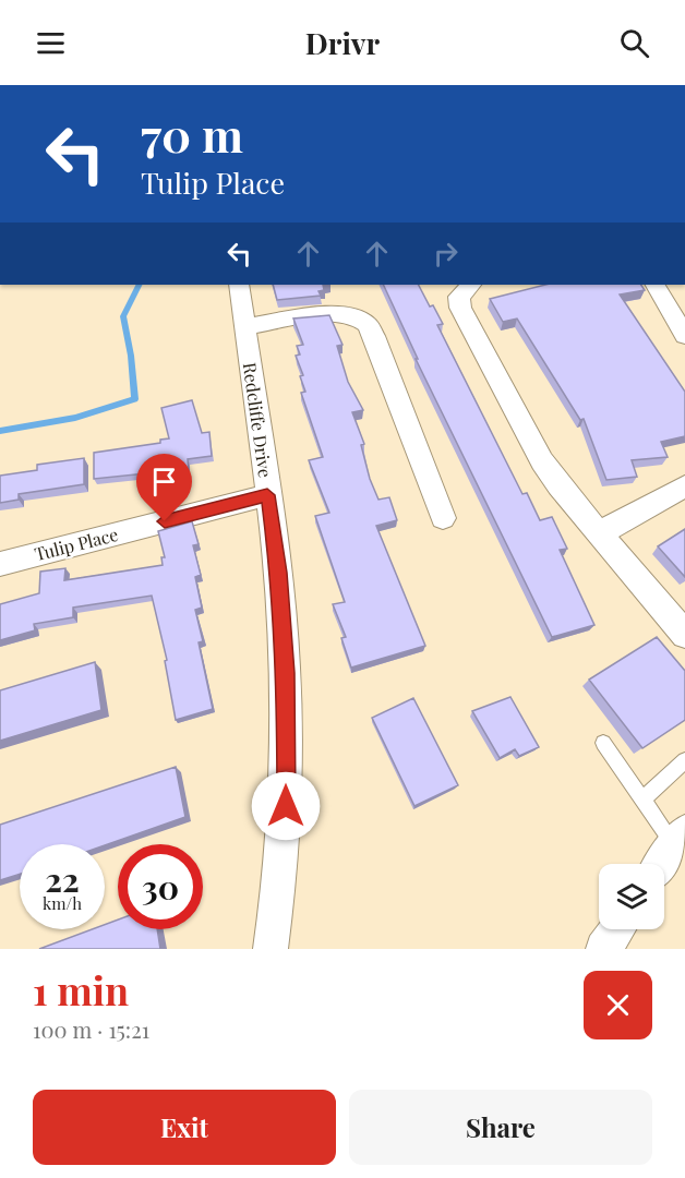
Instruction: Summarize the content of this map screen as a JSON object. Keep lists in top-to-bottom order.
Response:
{
  "streets": {
    "street": ["Redcliffe Drive", "Tulip Place"]
  },
  "crossings": [
    ["Redcliffe Drive", "Tulip Place"]
  ],
  "page": {
    "header": "Drivr",
    "turn": ["70 m", "Tulip Place"],
    "speed": "22 km/h",
    "limit": "30",
    "heading": ["1 min", "100 m · 15:21"],
    "buttons": ["Exit", "Share"]
  }
}
